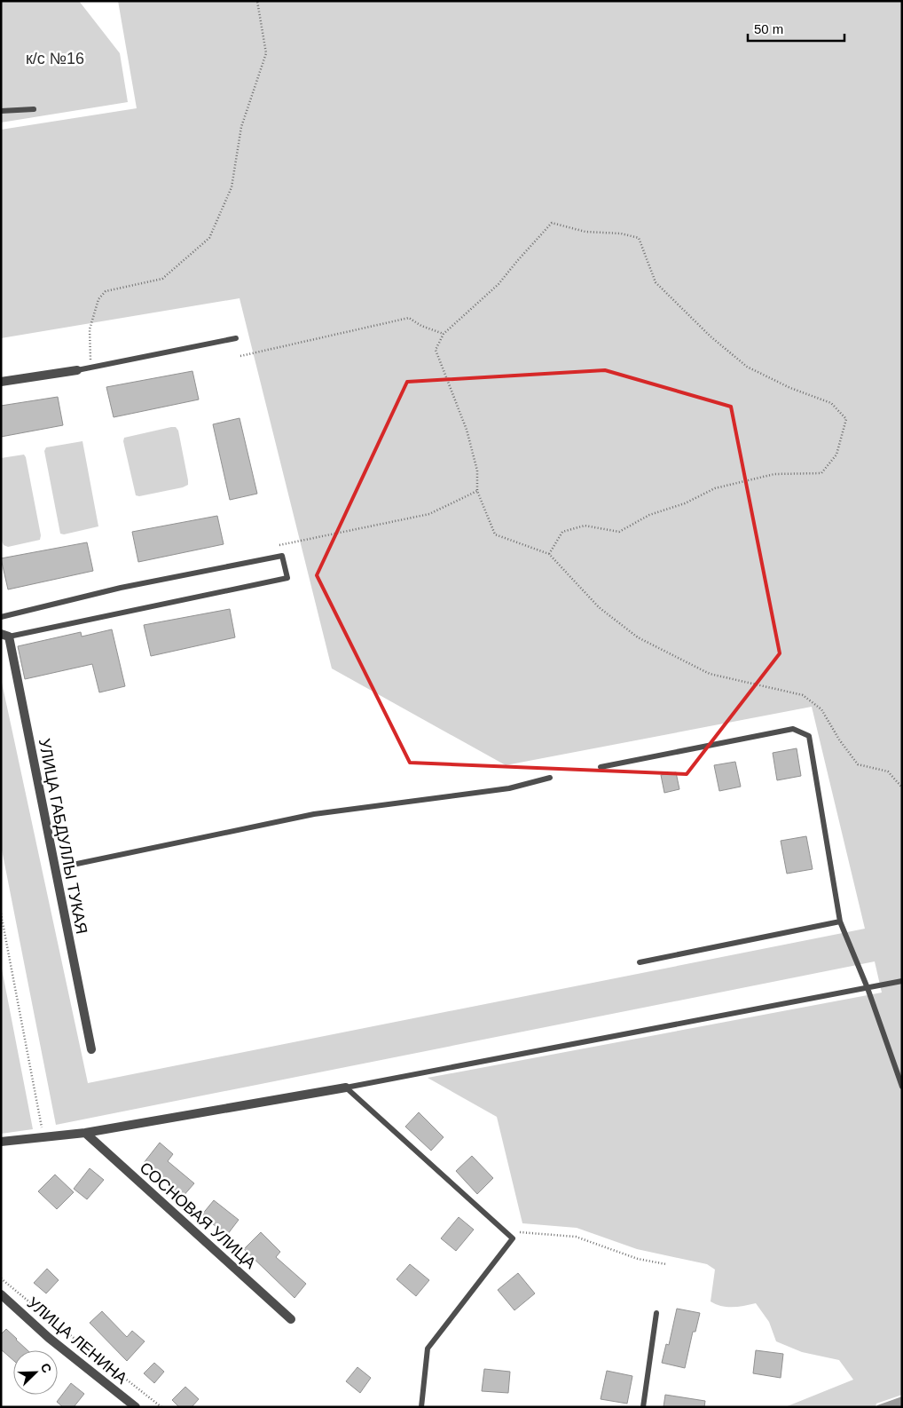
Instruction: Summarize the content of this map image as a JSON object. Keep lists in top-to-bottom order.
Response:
{
  "streets": {
    "street": ["УЛИЦА ГАБДУЛЛЫ ТУКАЯ", "СОСНОВАЯ УЛИЦА", "УЛИЦА ЛЕНИНА"]
  },
  "parks": ["к/с №16"],
  "scale_bar": "50 m",
  "north": "top right"
}
